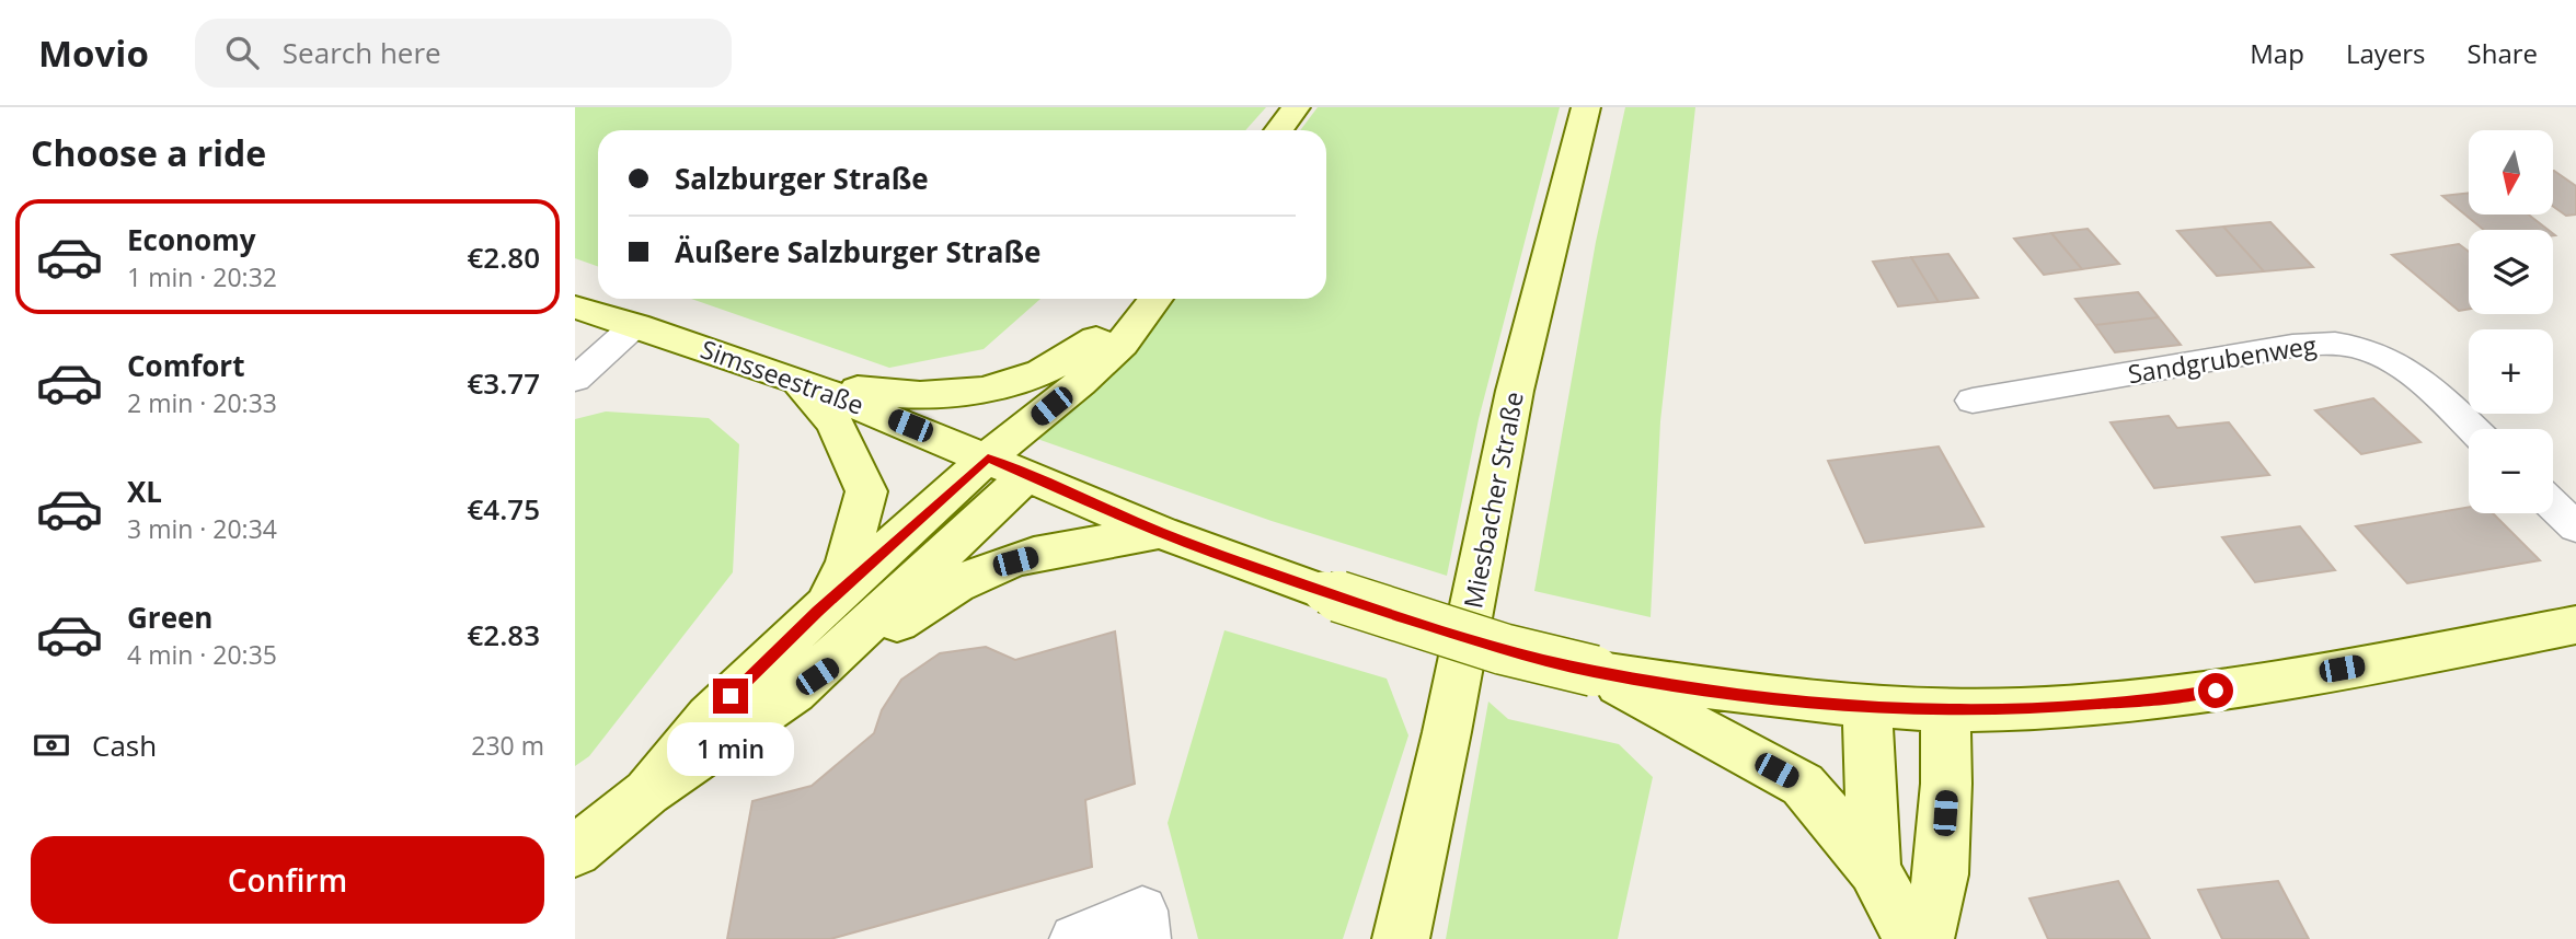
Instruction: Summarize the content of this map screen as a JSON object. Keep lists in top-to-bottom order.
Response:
{
  "streets": {
    "main road": ["Simsseestraße", "Miesbacher Straße"],
    "street": ["Sandgrubenweg"]
  },
  "north": "bottom",
  "page": {
    "header": "Movio",
    "search": "Search here",
    "nav": ["Map", "Layers", "Share"],
    "heading": "Choose a ride",
    "map_buttons": ["+", "−"],
    "banner": ["Salzburger Straße", "Äußere Salzburger Straße"],
    "list": [
      {
        "name": "Economy",
        "note": "1 min · 20:32",
        "value": "€2.80"
      },
      {
        "name": "Comfort",
        "note": "2 min · 20:33",
        "value": "€3.77"
      },
      {
        "name": "XL",
        "note": "3 min · 20:34",
        "value": "€4.75"
      },
      {
        "name": "Green",
        "note": "4 min · 20:35",
        "value": "€2.83"
      }
    ],
    "pay": ["Cash", "230 m"],
    "bubble": "1 min",
    "buttons": "Confirm"
  }
}
